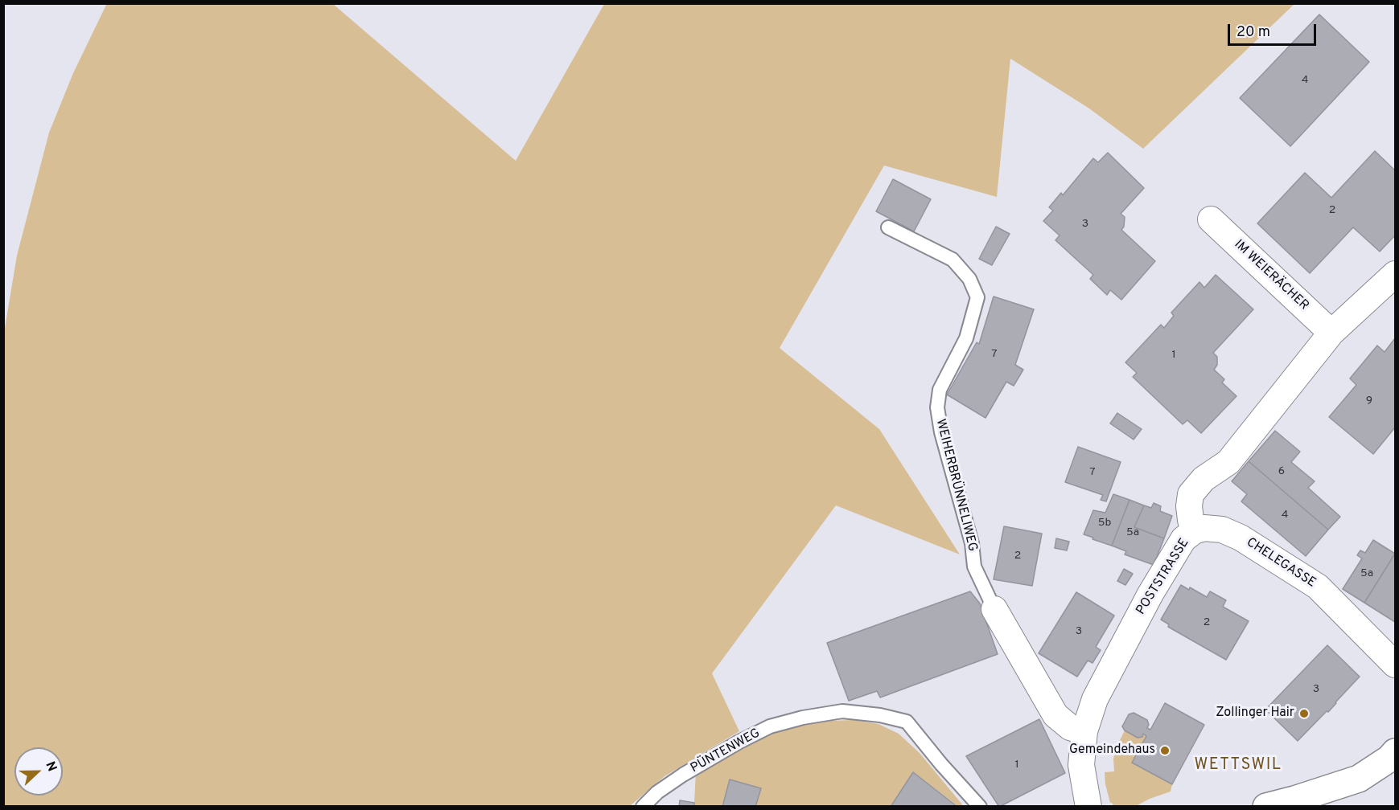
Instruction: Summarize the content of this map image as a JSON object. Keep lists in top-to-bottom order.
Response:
{
  "streets": {
    "street": [
      "IM WEIERÄCHER",
      "WEIHERBRÜNNELIWEG",
      "CHELEGASSE",
      "POSTSTRASSE"
    ],
    "lane": ["PÜNTENWEG"]
  },
  "crossings": [
    ["IM WEIERÄCHER", "POSTSTRASSE"],
    ["WEIHERBRÜNNELIWEG", "POSTSTRASSE"],
    ["CHELEGASSE", "POSTSTRASSE"]
  ],
  "districts": ["WETTSWIL"],
  "places": ["Zollinger Hair", "Gemeindehaus"],
  "house_numbers": [
    "4",
    "2",
    "3",
    "7",
    "1",
    "9",
    "6",
    "7",
    "4",
    "5b",
    "5a",
    "2",
    "5a",
    "2",
    "3",
    "3",
    "1"
  ],
  "scale_bar": "20 m",
  "north": "right"
}
